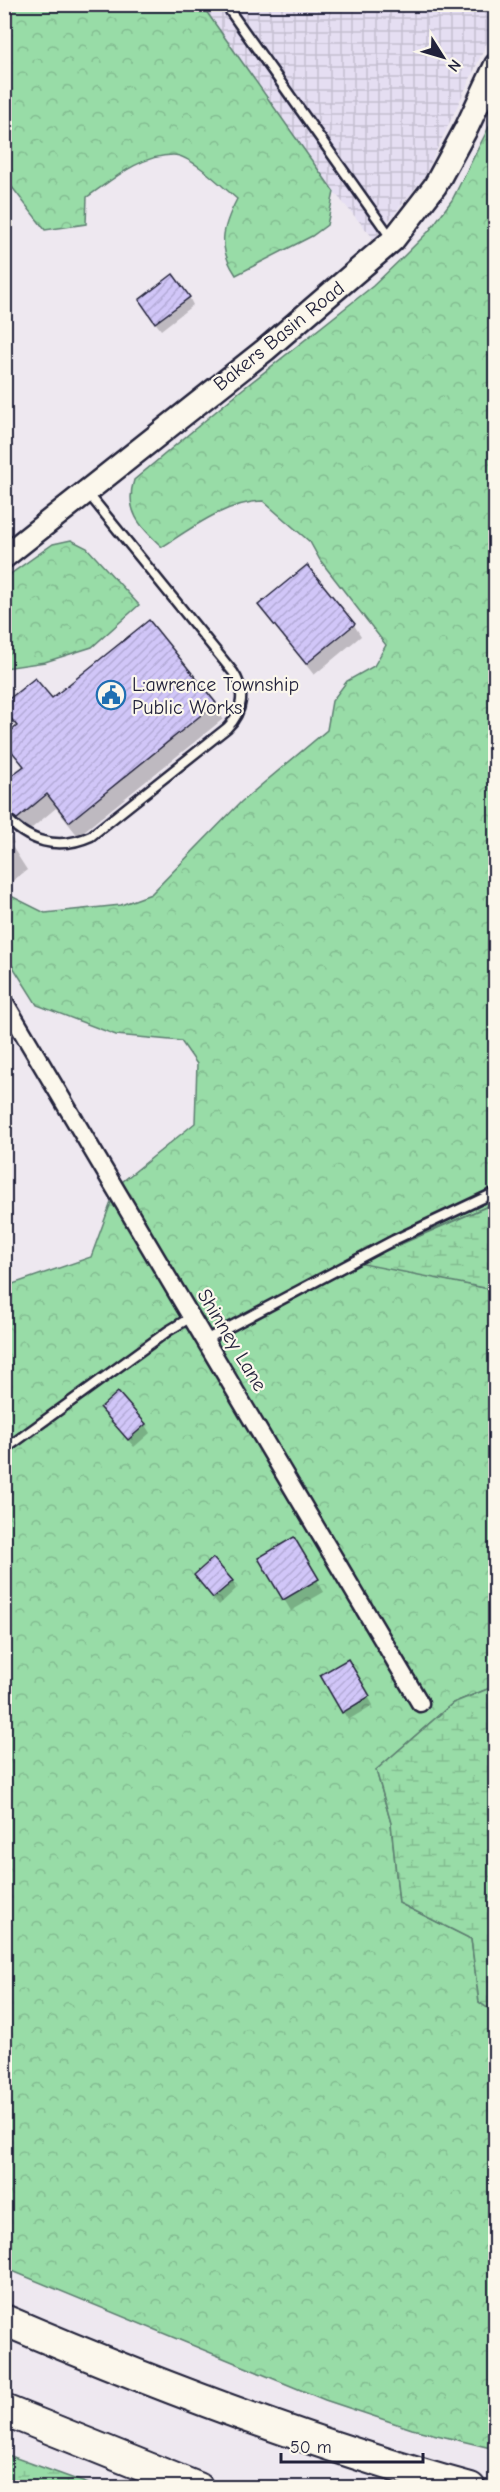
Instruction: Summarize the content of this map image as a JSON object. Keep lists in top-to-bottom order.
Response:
{
  "streets": {
    "main road": ["Bakers Basin Road"],
    "street": ["Shinney Lane"]
  },
  "places": {
    "public building": ["L:awrence Township Public Works"]
  },
  "scale_bar": "50 m",
  "north": "bottom right"
}
